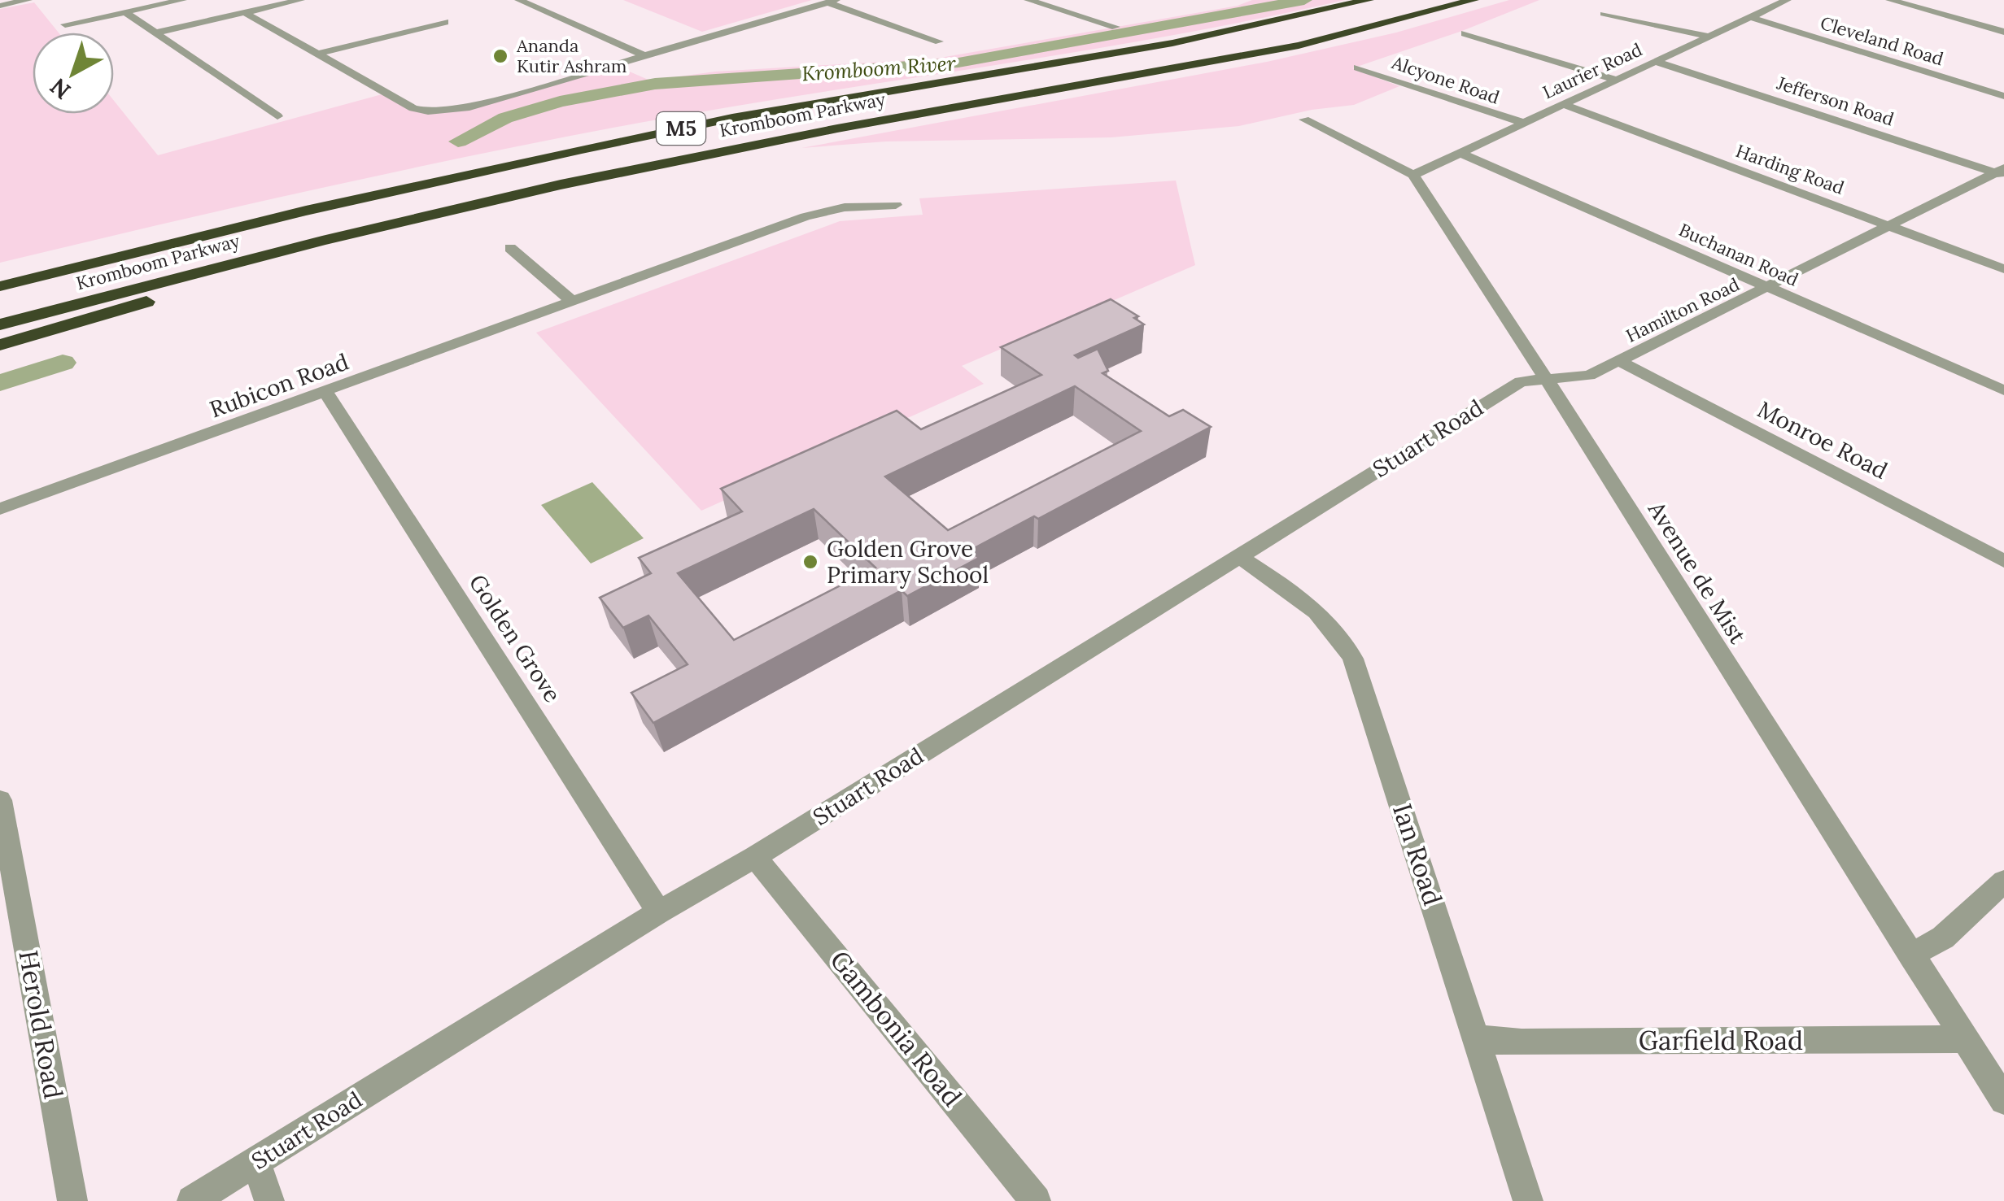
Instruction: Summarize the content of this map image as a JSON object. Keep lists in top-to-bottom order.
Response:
{
  "streets": {
    "highway": ["Kromboom Parkway", "M5"],
    "street": [
      "Cleveland Road",
      "Laurier Road",
      "Alcyone Road",
      "Jefferson Road",
      "Harding Road",
      "Buchanan Road",
      "Hamilton Road",
      "Rubicon Road",
      "Stuart Road",
      "Monroe Road",
      "Avenue de Mist",
      "Golden Grove",
      "Ian Road",
      "Herold Road",
      "Gambonia Road",
      "Garfield Road"
    ]
  },
  "crossings": [
    ["Cleveland Road", "Laurier Road"],
    ["Laurier Road", "Alcyone Road"],
    ["Laurier Road", "Jefferson Road"],
    ["Laurier Road", "Harding Road"],
    ["Laurier Road", "Buchanan Road"],
    ["Laurier Road", "Avenue de Mist"],
    ["Jefferson Road", "Hamilton Road"],
    ["Harding Road", "Hamilton Road"],
    ["Buchanan Road", "Hamilton Road"],
    ["Hamilton Road", "Stuart Road"],
    ["Hamilton Road", "Monroe Road"],
    ["Hamilton Road", "Avenue de Mist"],
    ["Rubicon Road", "Golden Grove"],
    ["Stuart Road", "Avenue de Mist"],
    ["Stuart Road", "Golden Grove"],
    ["Stuart Road", "Ian Road"],
    ["Stuart Road", "Gambonia Road"],
    ["Avenue de Mist", "Garfield Road"],
    ["Ian Road", "Garfield Road"]
  ],
  "water": ["Kromboom River"],
  "places": ["Ananda Kutir Ashram", "Golden Grove Primary School"],
  "north": "bottom left"
}
